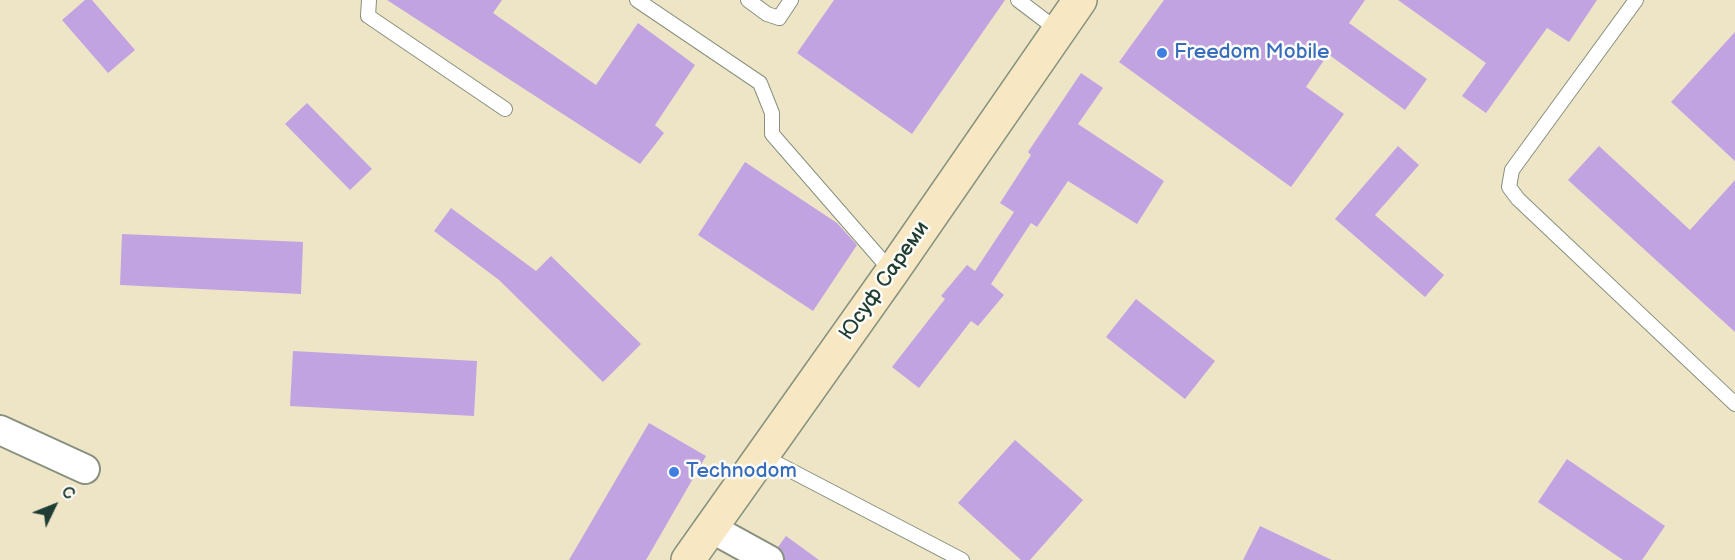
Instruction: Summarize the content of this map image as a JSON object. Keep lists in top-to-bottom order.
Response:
{
  "streets": {
    "main road": ["Юсуф Сареми"]
  },
  "places": ["Freedom Mobile", "Technodom"],
  "north": "top right"
}
